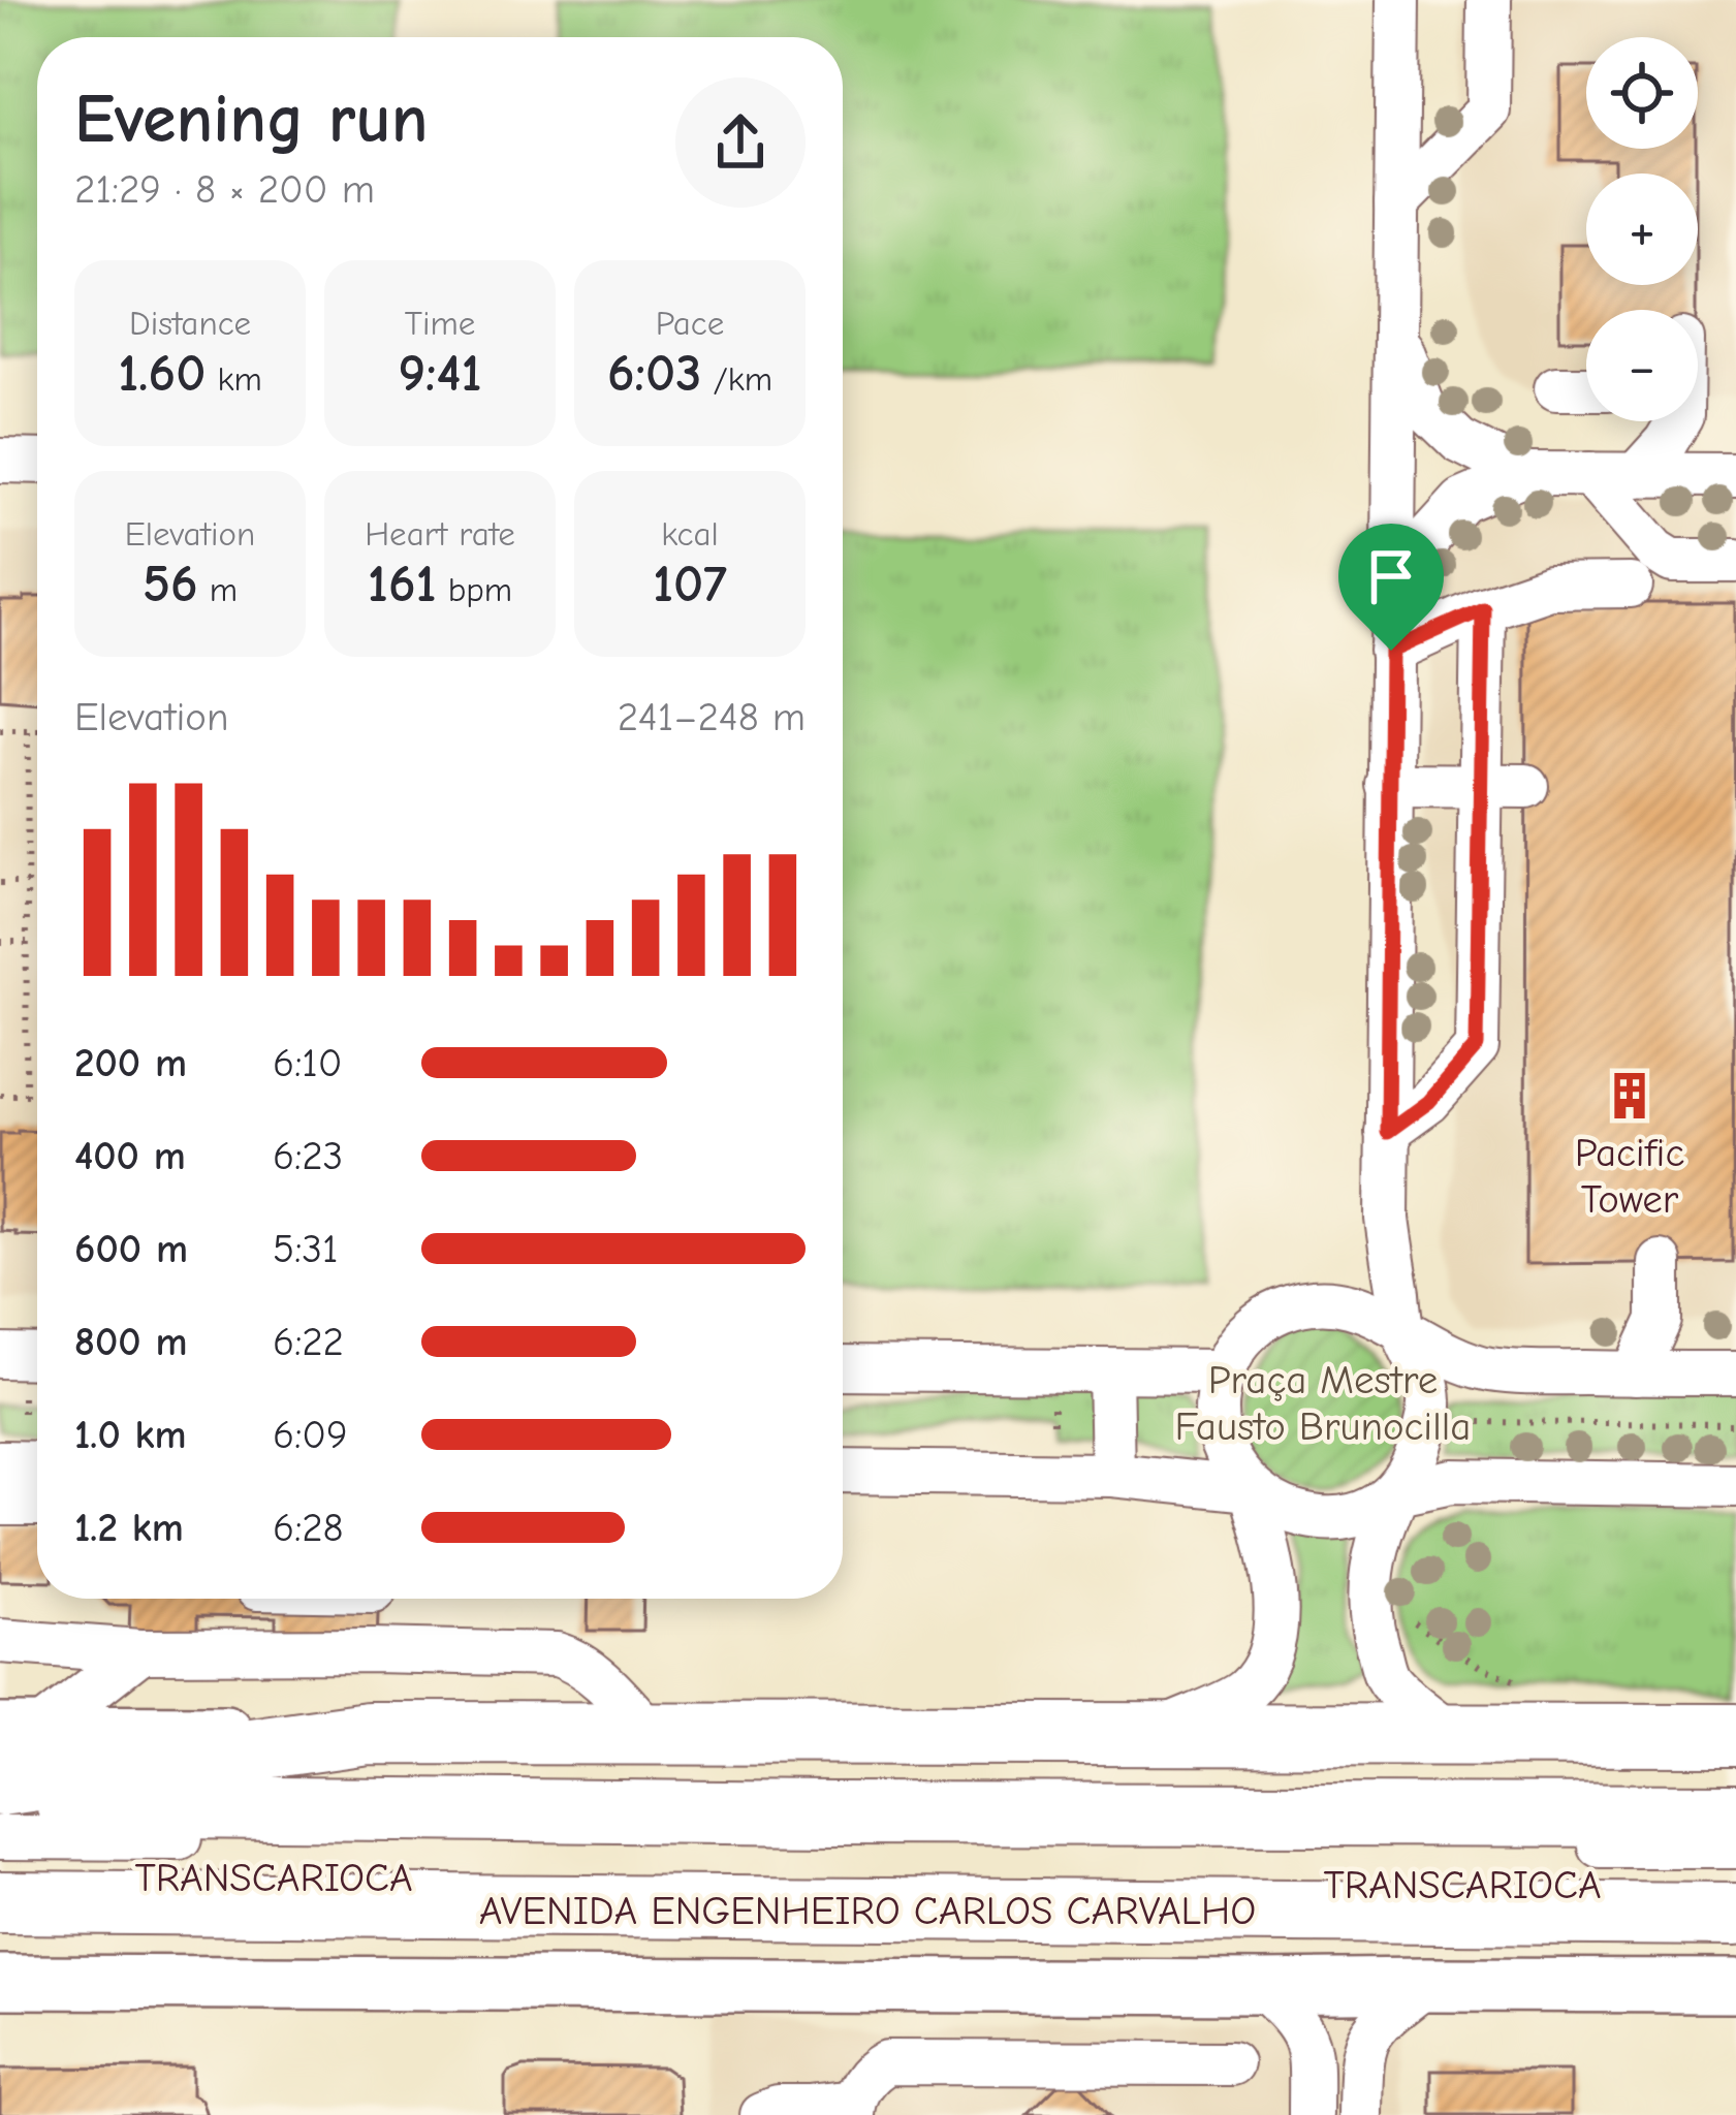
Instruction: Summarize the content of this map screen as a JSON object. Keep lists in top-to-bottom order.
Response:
{
  "streets": {
    "highway": ["AVENIDA ENGENHEIRO CARLOS CARVALHO"],
    "street": ["TRANSCARIOCA"]
  },
  "parks": ["Praça Mestre Fausto Brunocilla"],
  "places": {
    "building": ["Pacific Tower"]
  },
  "page": {
    "map_buttons": ["+", "−"],
    "heading": ["Evening run", "21:29 · 8 × 200 m"],
    "stats": [
      ["Distance", "1.60 km"],
      ["Time", "9:41"],
      ["Pace", "6:03 /km"],
      ["Elevation", "56 m"],
      ["Heart rate", "161 bpm"],
      ["kcal", "107"]
    ],
    "chart": ["Elevation", "241–248 m"],
    "list": [
      {
        "name": "200 m",
        "note": "6:10"
      },
      {
        "name": "400 m",
        "note": "6:23"
      },
      {
        "name": "600 m",
        "note": "5:31"
      },
      {
        "name": "800 m",
        "note": "6:22"
      },
      {
        "name": "1.0 km",
        "note": "6:09"
      },
      {
        "name": "1.2 km",
        "note": "6:28"
      }
    ]
  }
}
